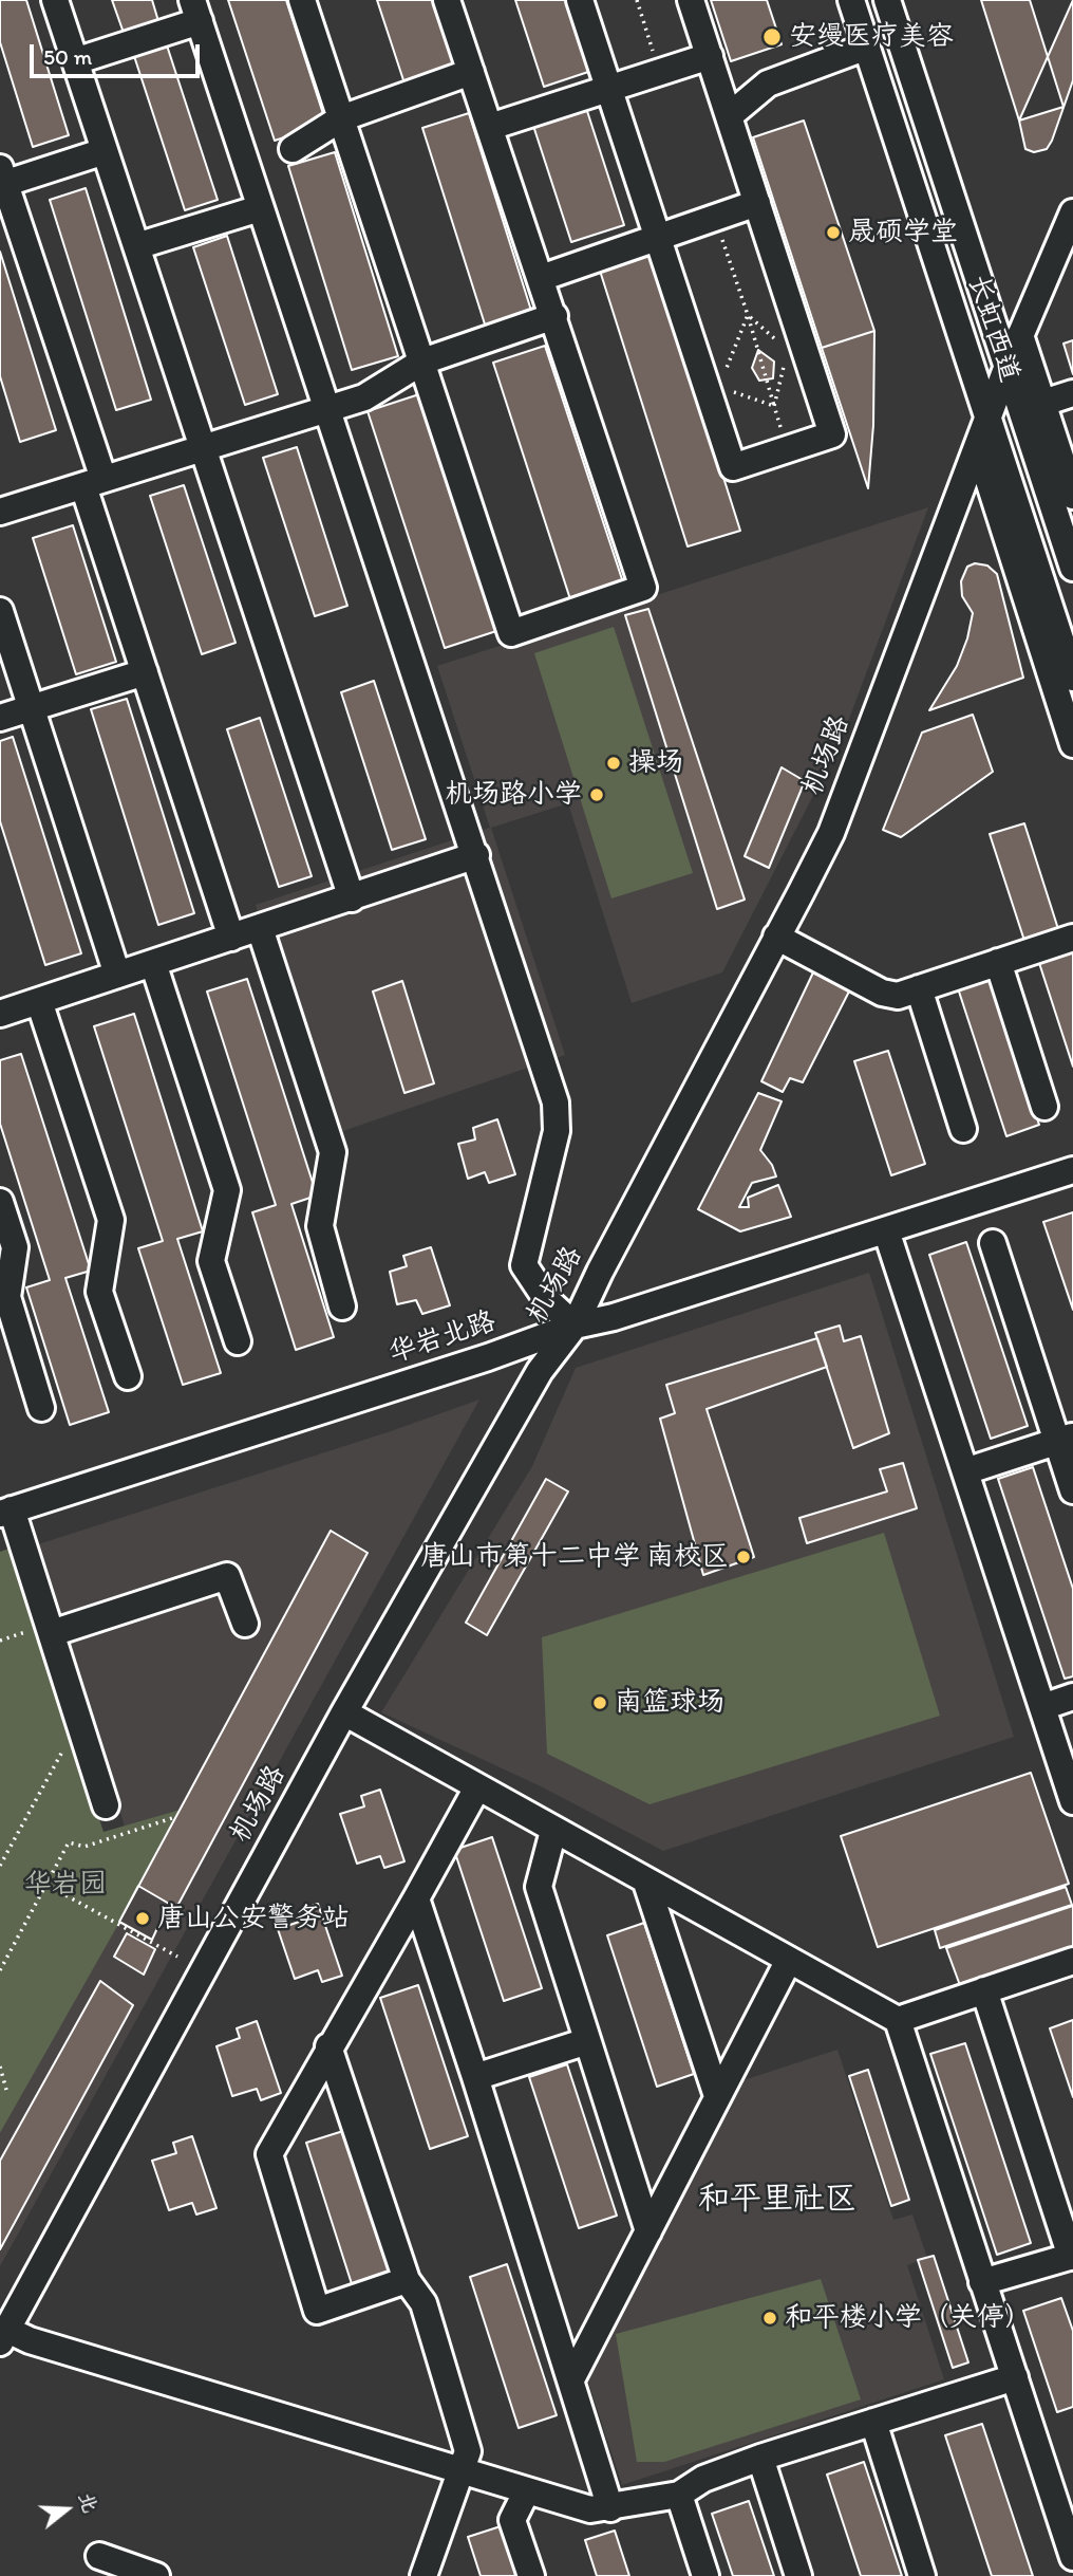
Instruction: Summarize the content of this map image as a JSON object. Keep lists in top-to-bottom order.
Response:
{
  "streets": {
    "street": ["长虹西道", "机场路", "华岩北路"]
  },
  "crossings": [
    ["长虹西道", "机场路"],
    ["机场路", "华岩北路"]
  ],
  "districts": ["和平里社区"],
  "parks": ["华岩园"],
  "places": [
    "安缦医疗美容",
    "晟硕学堂",
    "操场",
    "机场路小学",
    "唐山市第十二中学 南校区",
    "南篮球场",
    "唐山公安警务站",
    "和平楼小学（关停）"
  ],
  "scale_bar": "50 m",
  "north": "right"
}
